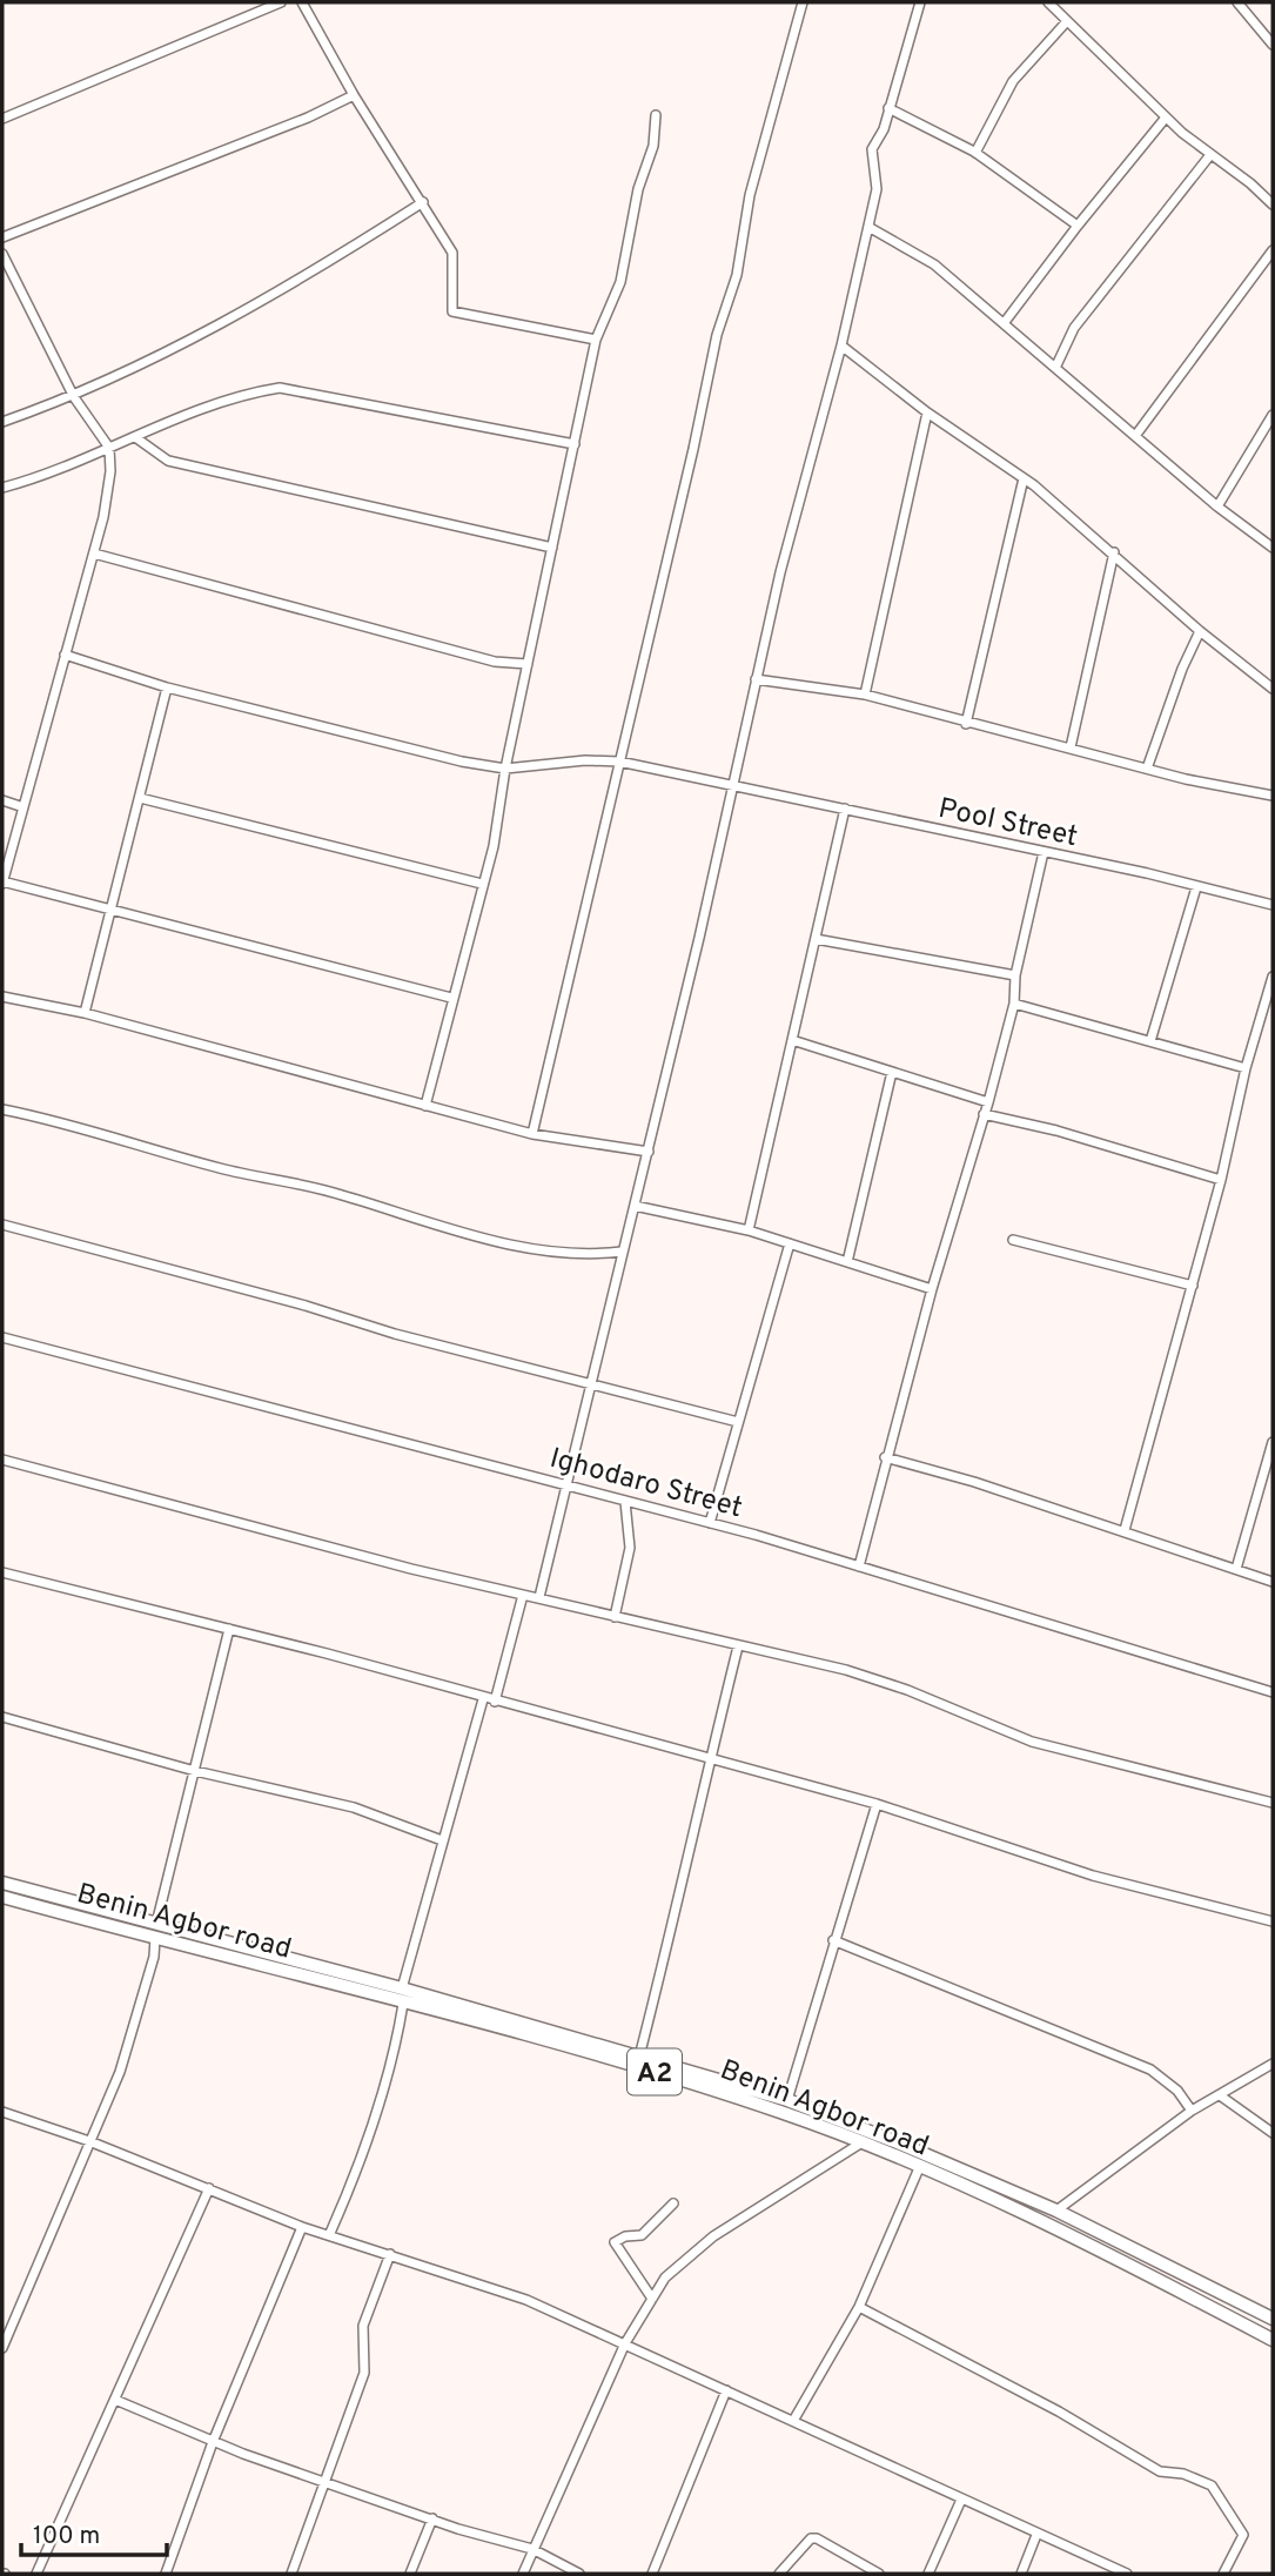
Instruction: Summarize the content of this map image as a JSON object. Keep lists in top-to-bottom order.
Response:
{
  "streets": {
    "highway": ["Benin Agbor road", "A2"],
    "street": ["Pool Street", "Ighodaro Street"]
  },
  "scale_bar": "100 m"
}
